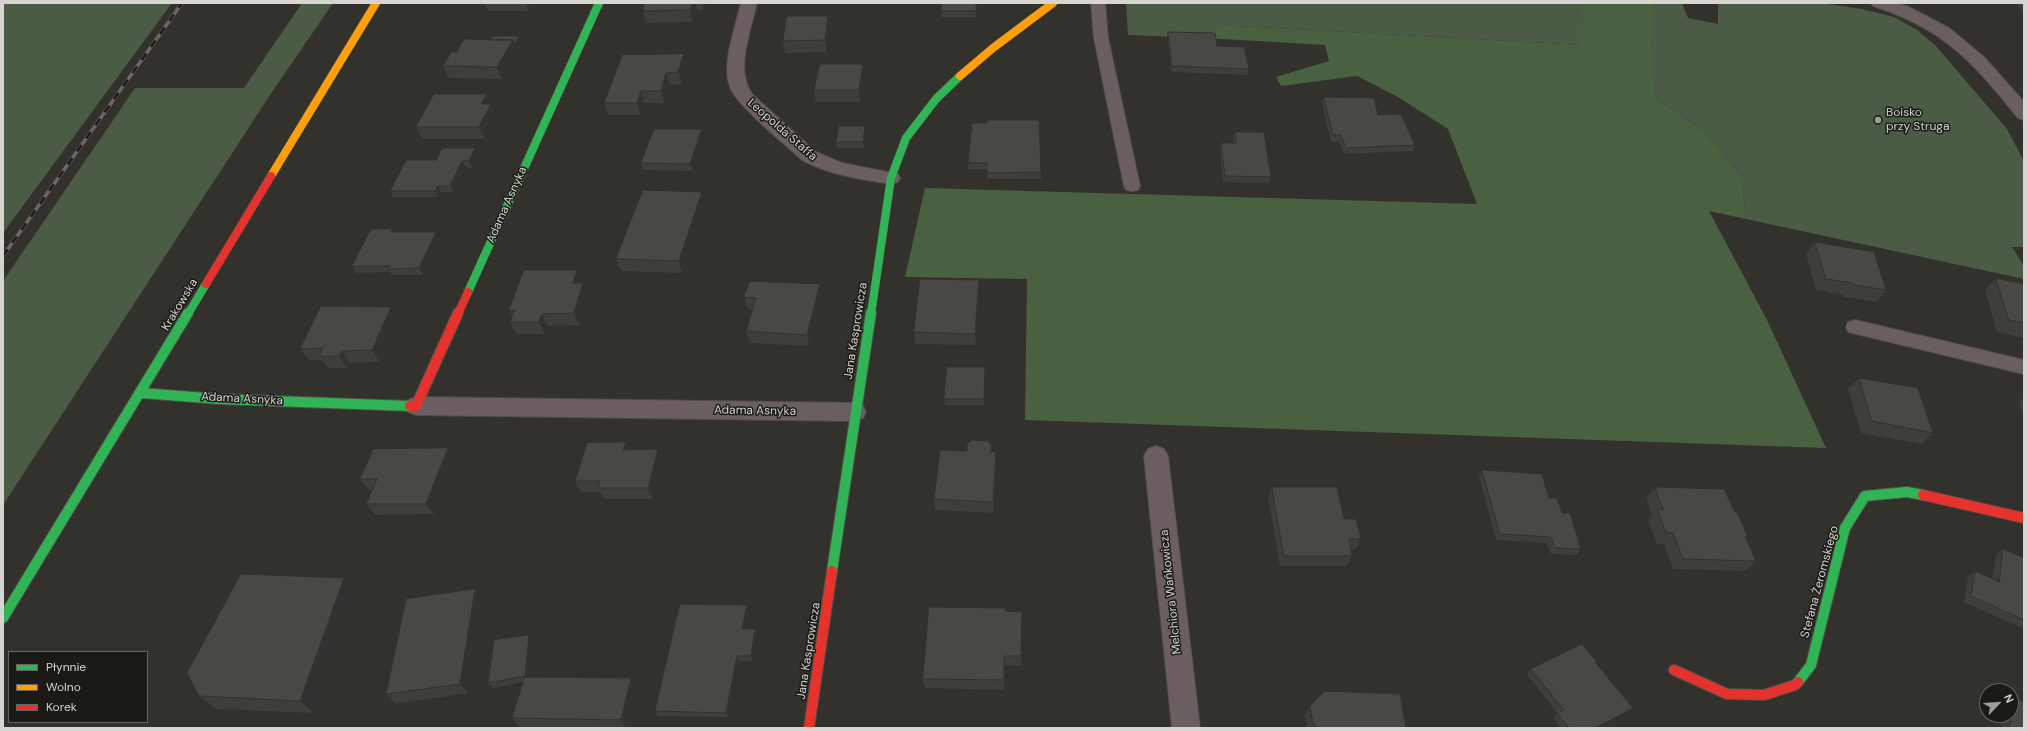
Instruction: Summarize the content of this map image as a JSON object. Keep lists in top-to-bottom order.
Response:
{
  "streets": {
    "street": [
      "Leopolda Staffa",
      "Adama Asnyka",
      "Krakowska",
      "Jana Kasprowicza",
      "Stefana Żeromskiego",
      "Melchiora Wańkowicza"
    ]
  },
  "crossings": [
    ["Leopolda Staffa", "Jana Kasprowicza"],
    ["Adama Asnyka", "Krakowska"],
    ["Adama Asnyka", "Jana Kasprowicza"]
  ],
  "places": ["Boisko przy Struga"],
  "legend": ["Płynnie", "Wolno", "Korek"],
  "north": "top right"
}
